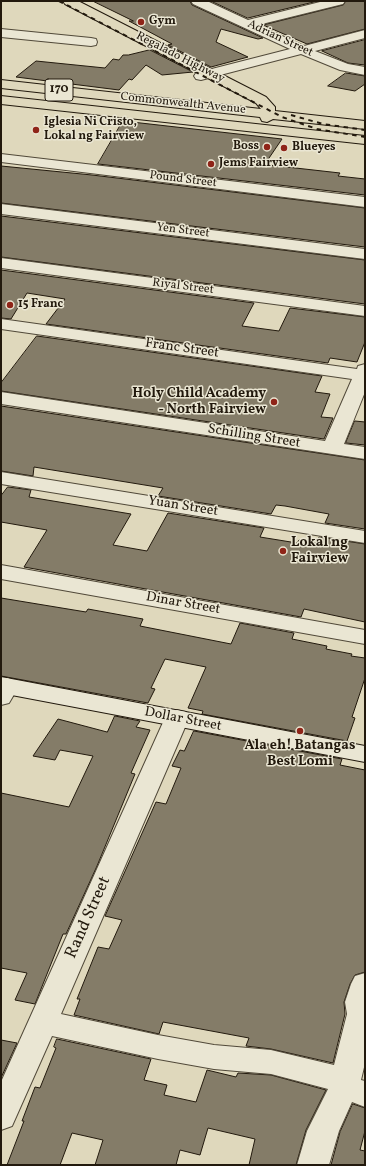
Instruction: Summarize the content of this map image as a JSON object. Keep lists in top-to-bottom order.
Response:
{
  "streets": {
    "main road": ["Regalado Highway", "170", "Commonwealth Avenue"],
    "street": [
      "Adrian Street",
      "Pound Street",
      "Yen Street",
      "Riyal Street",
      "Franc Street",
      "Schilling Street",
      "Yuan Street",
      "Dinar Street",
      "Dollar Street",
      "Rand Street"
    ]
  },
  "crossings": [
    ["Regalado Highway", "Commonwealth Avenue"],
    ["Dollar Street", "Rand Street"]
  ],
  "places": [
    "Gym",
    "Iglesia Ni Cristo, Lokal ng Fairview",
    "Boss",
    "Blueyes",
    "Jems Fairview",
    "15 Franc",
    "Holy Child Academy - North Fairview",
    "Lokal ng Fairview",
    "Ala eh! Batangas Best Lomi"
  ]
}
